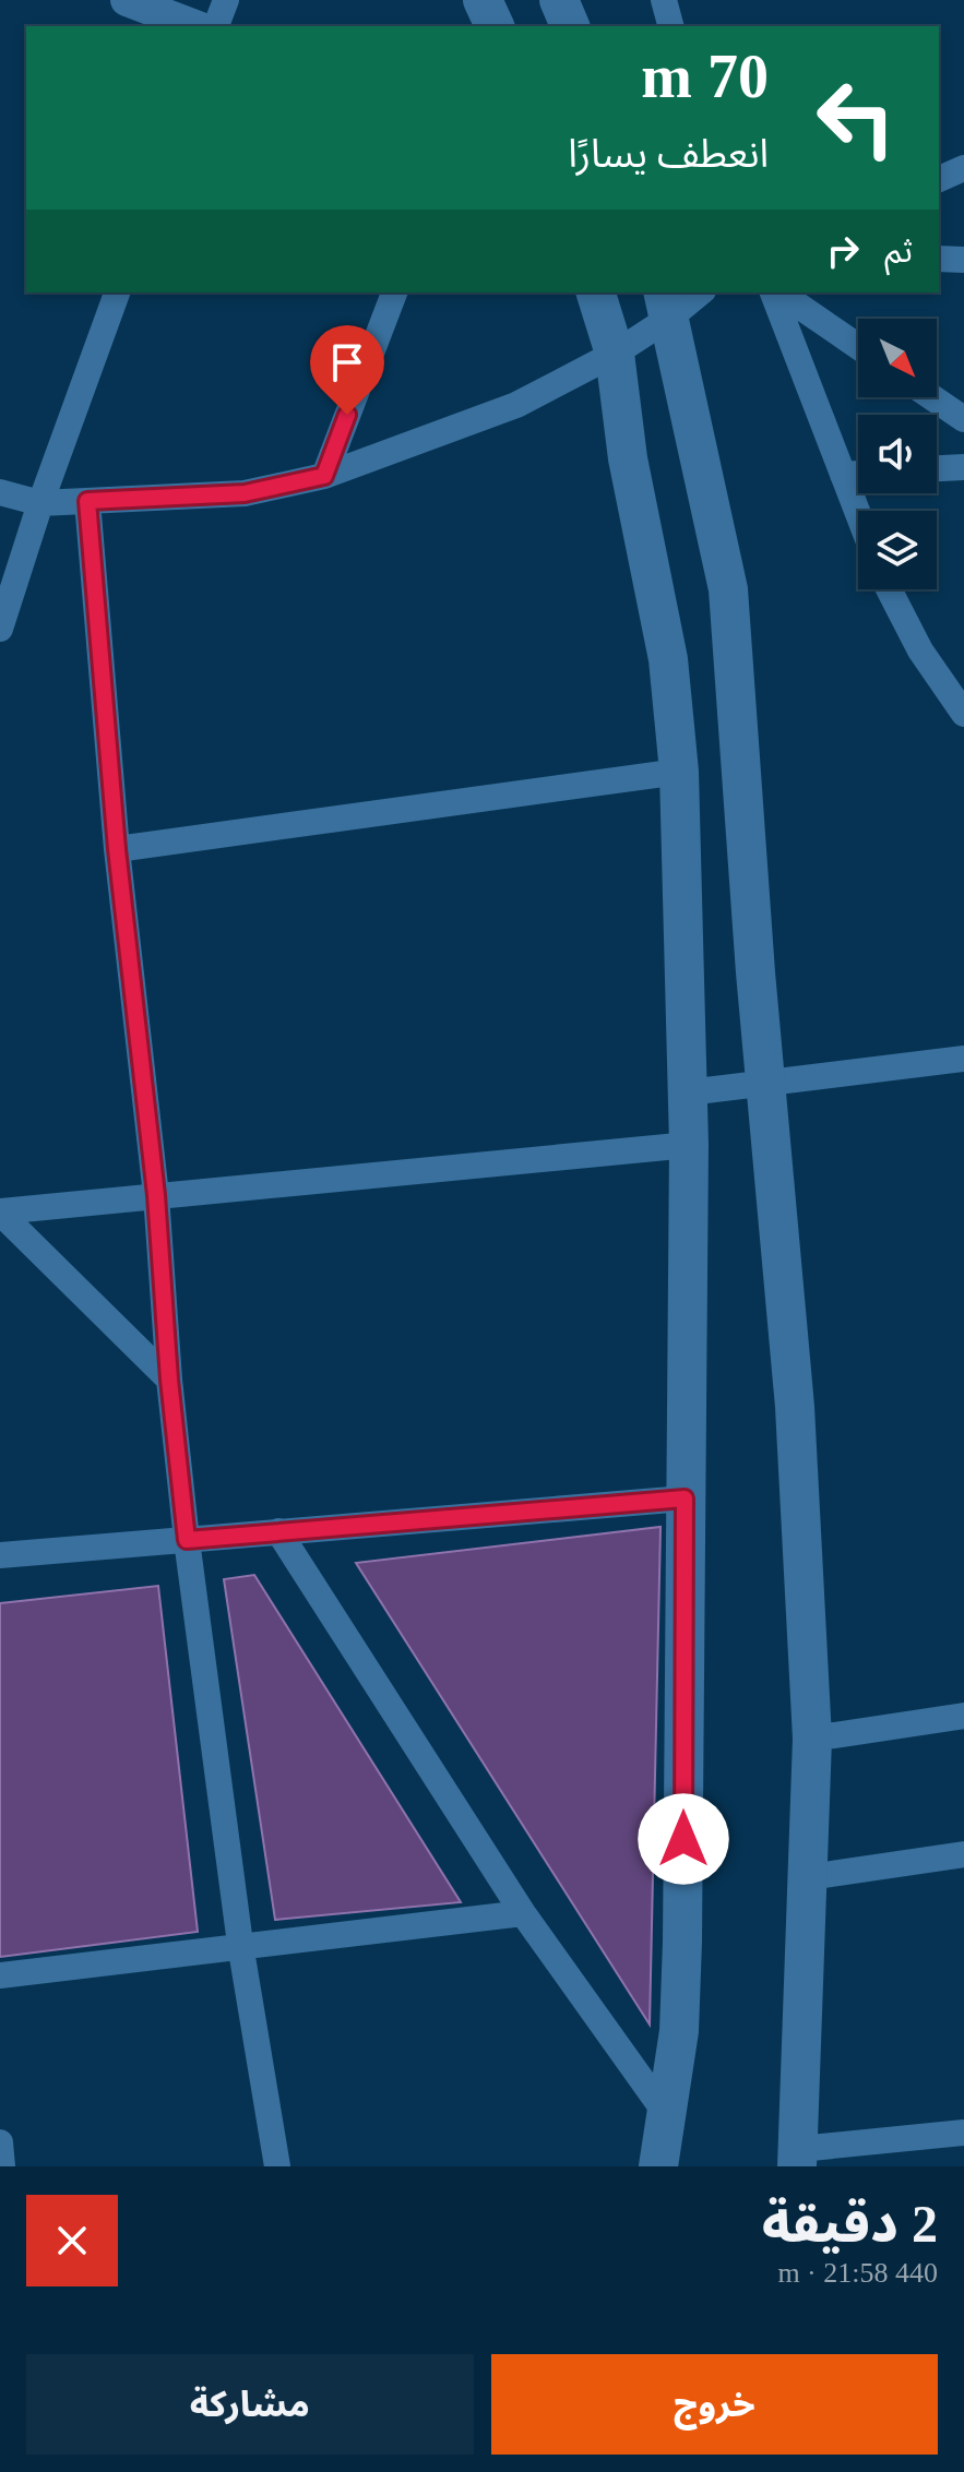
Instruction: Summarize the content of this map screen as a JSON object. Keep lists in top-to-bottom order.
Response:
{
  "north": "bottom right",
  "page": {
    "turn": ["70 m", "انعطف يسارًا"],
    "then": "ثم",
    "heading": ["2 دقيقة", "440 m · 21:58"],
    "buttons": ["خروج", "مشاركة"]
  }
}
